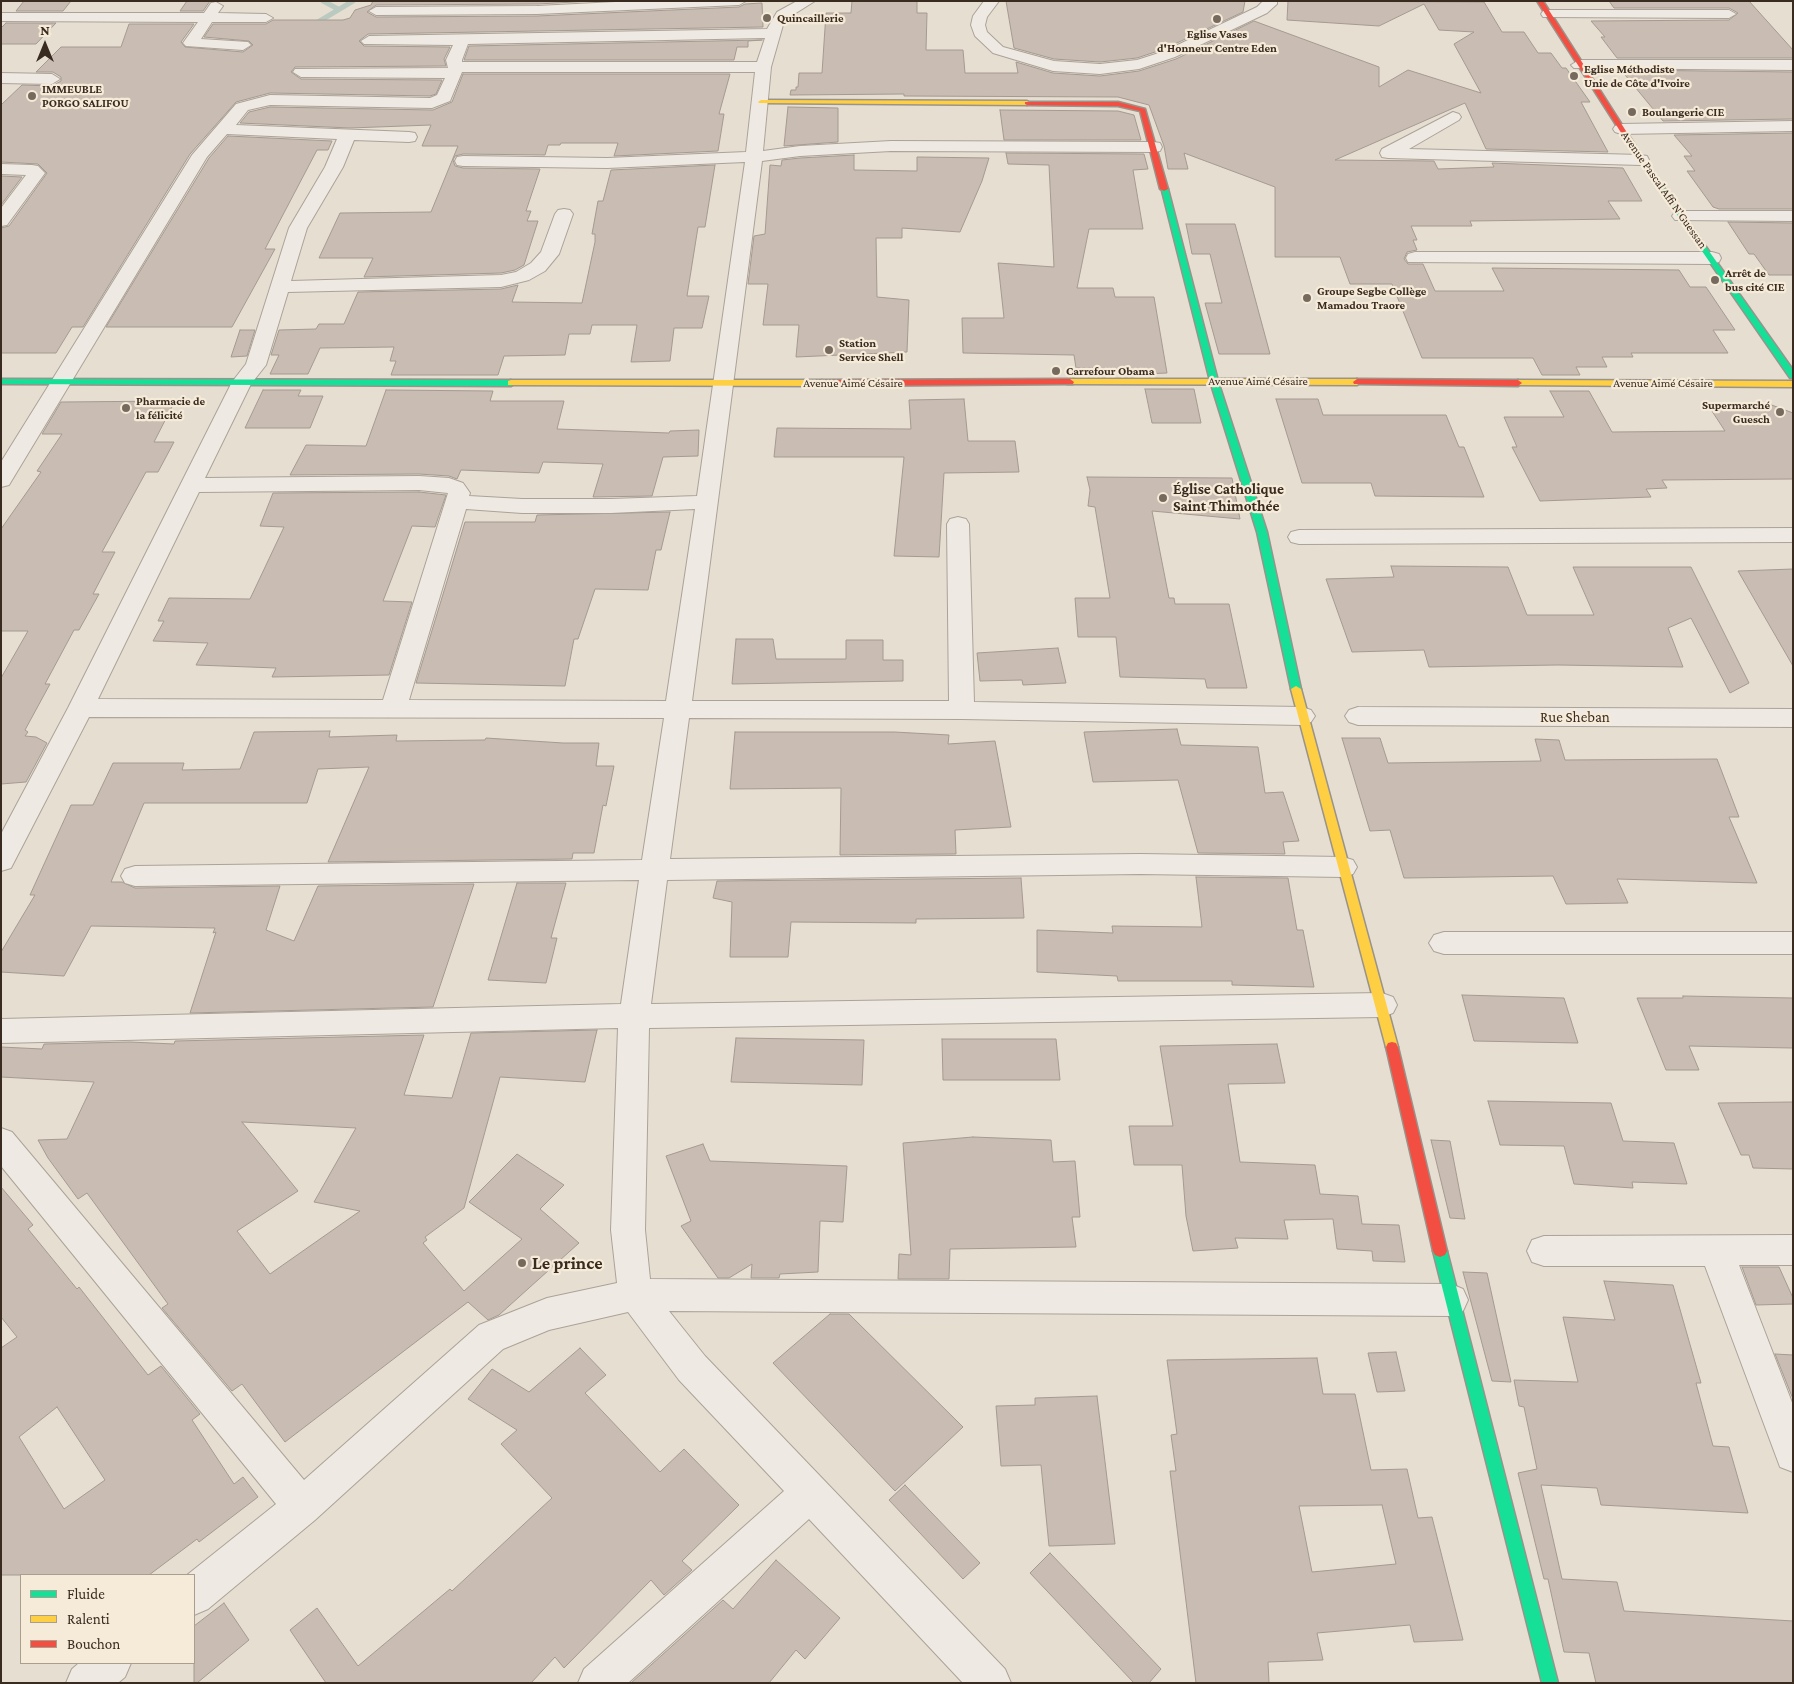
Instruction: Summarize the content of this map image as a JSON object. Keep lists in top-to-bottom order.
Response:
{
  "streets": {
    "street": ["Avenue Pascal Affi N'Guessan", "Avenue Aimé Césaire", "Rue Sheban"]
  },
  "places": [
    "Quincaillerie",
    "Eglise Vases d'Honneur Centre Eden",
    "Eglise Méthodiste Unie de Côte d'Ivoire",
    "IMMEUBLE PORGO SALIFOU",
    "Boulangerie CIE",
    "Arrêt de bus cité CIE",
    "Groupe Segbe Collège Mamadou Traore",
    "Station Service Shell",
    "Carrefour Obama",
    "Pharmacie de la félicité",
    "Supermarché Guesch",
    "Église Catholique Saint Thimothée",
    "Le prince"
  ],
  "legend": ["Fluide", "Ralenti", "Bouchon"],
  "north": "top"
}
